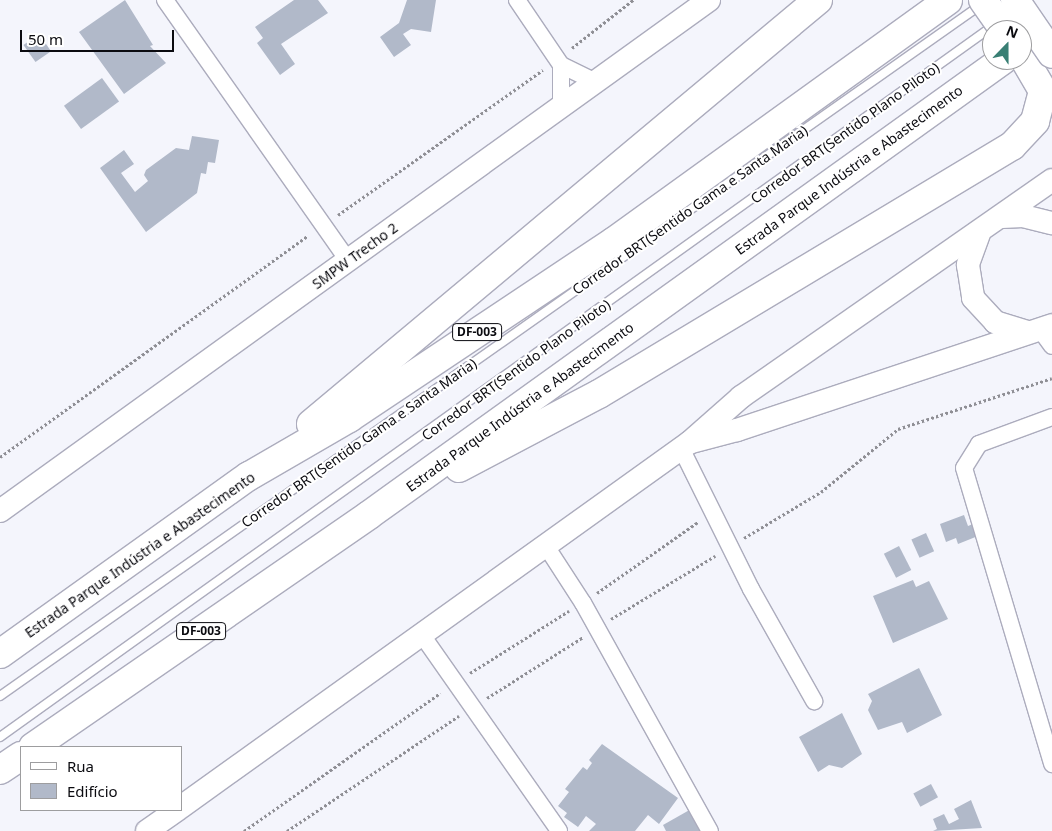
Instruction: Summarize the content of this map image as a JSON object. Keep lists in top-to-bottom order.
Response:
{
  "streets": {
    "highway": ["Estrada Parque Indústria e Abastecimento", "DF-003"],
    "street": ["SMPW Trecho 2"],
    "lane": ["Corredor BRT(Sentido Plano Piloto)", "Corredor BRT(Sentido Gama e Santa Maria)"]
  },
  "legend": ["Rua", "Edifício"],
  "scale_bar": "50 m",
  "north": "top"
}
